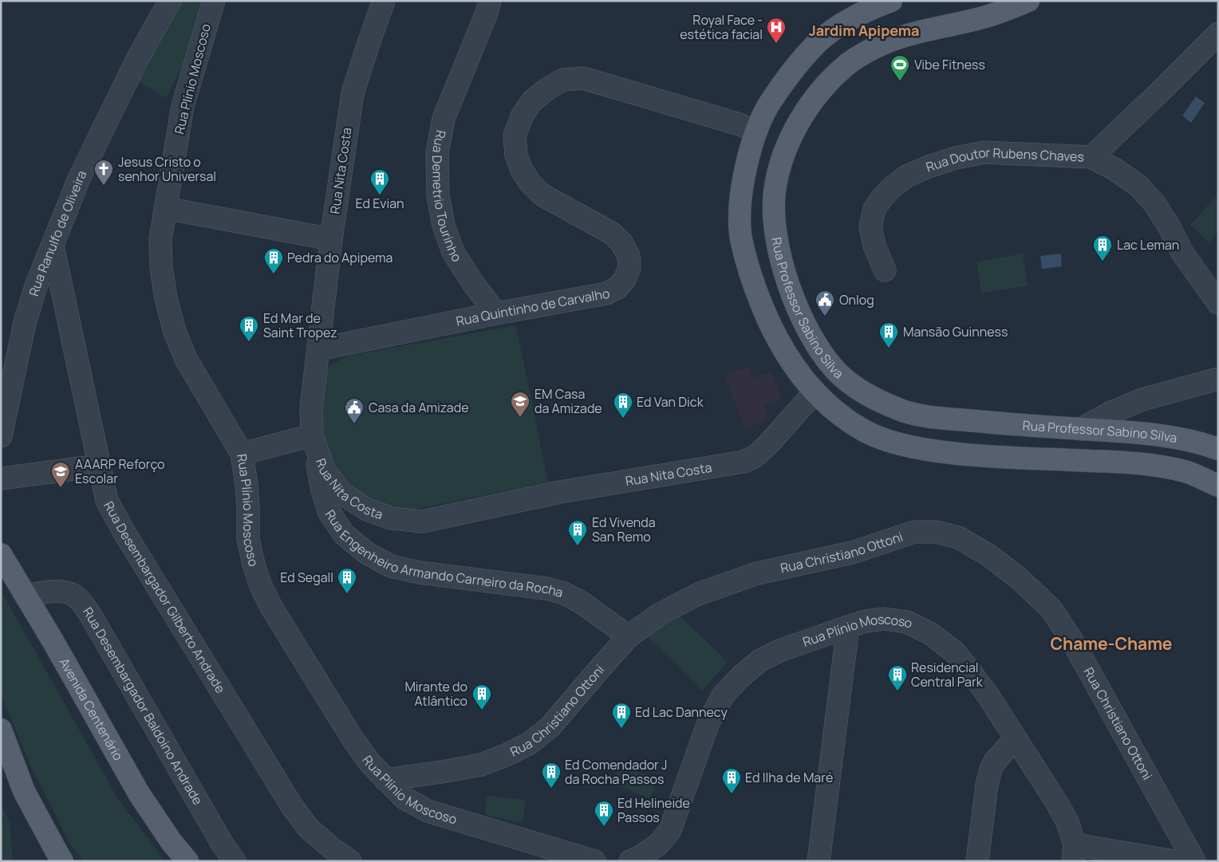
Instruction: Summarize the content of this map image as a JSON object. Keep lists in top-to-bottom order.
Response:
{
  "streets": {
    "main road": ["Rua Professor Sabino Silva", "Avenida Centenário"],
    "street": [
      "Rua Plínio Moscoso",
      "Rua Doutor Rubens Chaves",
      "Rua Nita Costa",
      "Rua Demetrio Tourinho",
      "Rua Ranulfo de Oliveira",
      "Rua Quintinho de Carvalho",
      "Rua Engenheiro Armando Carneiro da Rocha",
      "Rua Christiano Ottoni",
      "Rua Desembargador Gilberto Andrade",
      "Rua Desembargador Baldoino Andrade"
    ]
  },
  "crossings": [
    ["Rua Plínio Moscoso", "Rua Christiano Ottoni"],
    ["Rua Nita Costa", "Rua Quintinho de Carvalho"],
    ["Rua Nita Costa", "Rua Engenheiro Armando Carneiro da Rocha"],
    ["Rua Demetrio Tourinho", "Rua Quintinho de Carvalho"],
    ["Rua Ranulfo de Oliveira", "Rua Desembargador Gilberto Andrade"],
    ["Rua Engenheiro Armando Carneiro da Rocha", "Rua Christiano Ottoni"],
    ["Rua Desembargador Baldoino Andrade", "Avenida Centenário"]
  ],
  "districts": ["Jardim Apipema", "Chame-Chame"],
  "places": {
    "hospital": ["Royal Face - estética facial"],
    "sports": ["Vibe Fitness"],
    "church": ["Jesus Cristo o senhor Universal"],
    "building": [
      "Ed Evian",
      "Lac Leman",
      "Pedra do Apipema",
      "Ed Mar de Saint Tropez",
      "Mansão Guinness",
      "Ed Van Dick",
      "Ed Vivenda San Remo",
      "Ed Segall",
      "Residencial Central Park",
      "Mirante do Atlântico",
      "Ed Lac Dannecy",
      "Ed Comendador J da Rocha Passos",
      "Ed Ilha de Maré",
      "Ed Helineide Passos"
    ],
    "public building": ["Onlog", "Casa da Amizade"],
    "school or university": ["EM Casa da Amizade", "AAARP Reforço Escolar"]
  }
}
